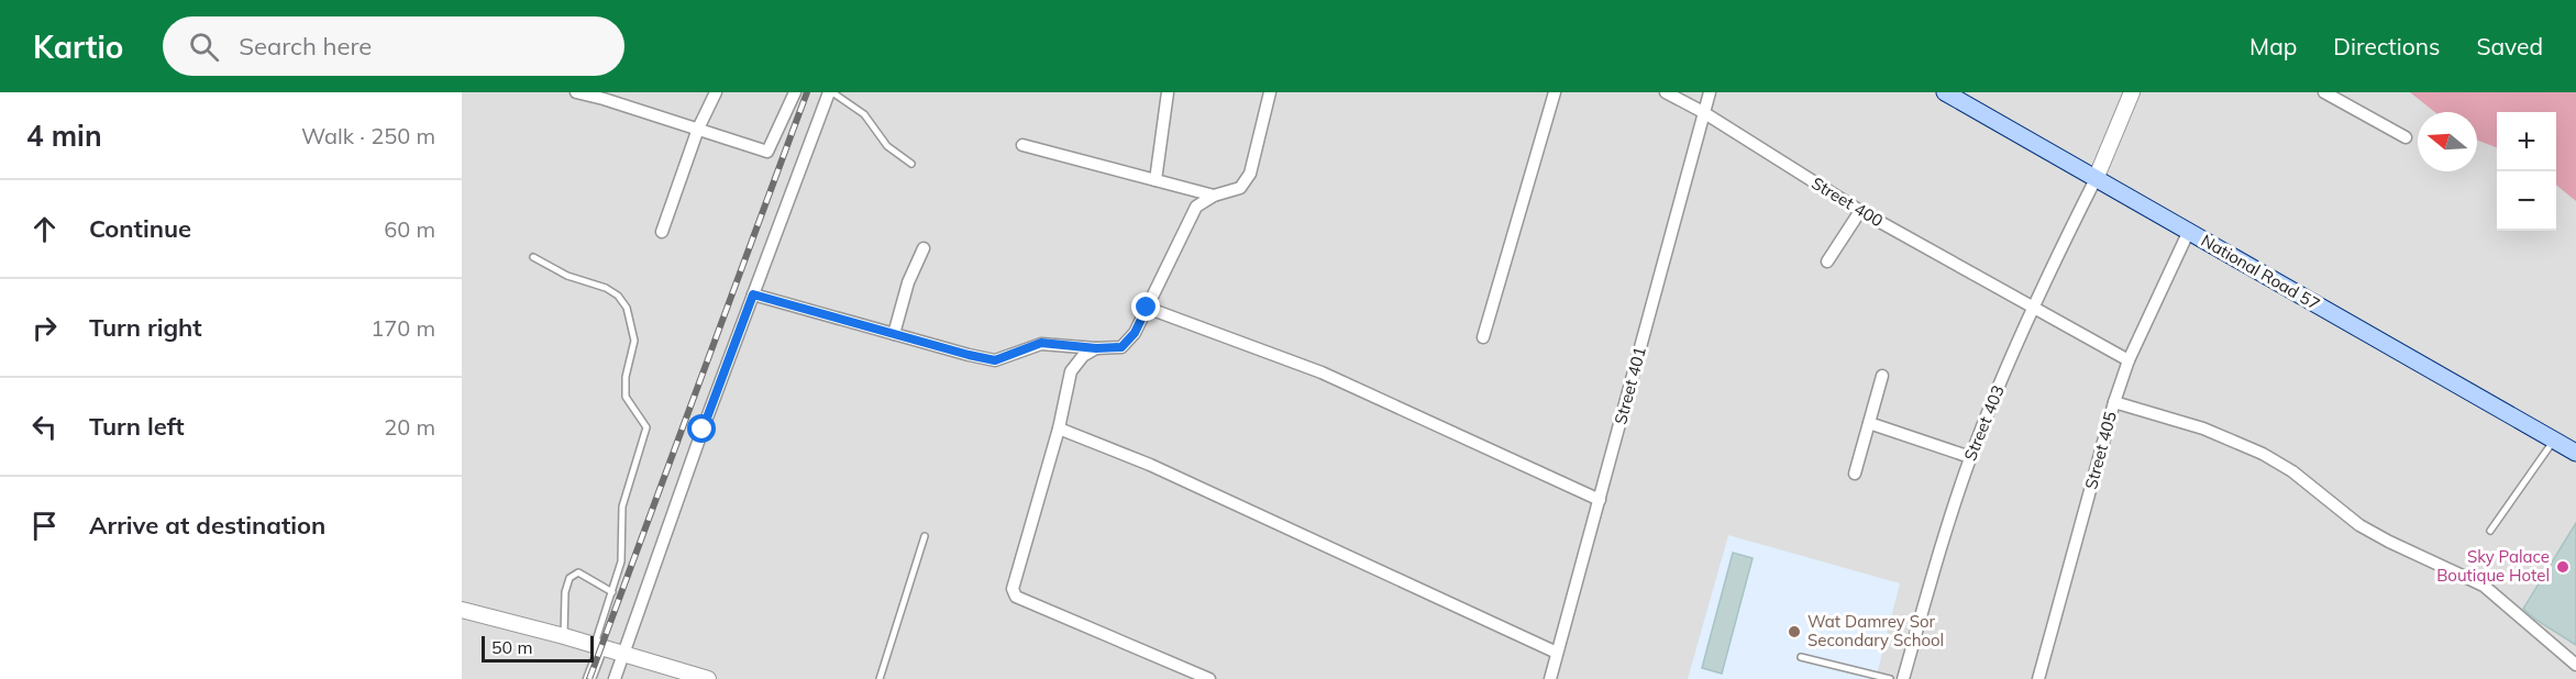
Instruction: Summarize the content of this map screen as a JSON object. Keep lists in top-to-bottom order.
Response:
{
  "streets": {
    "main road": ["National Road 57"],
    "street": [
      "Street 400",
      "Street 401",
      "Street 403",
      "Street 405"
    ]
  },
  "crossings": [
    ["Street 400", "Street 401"],
    ["Street 400", "Street 403"],
    ["Street 400", "Street 405"],
    ["National Road 57", "Street 403"],
    ["National Road 57", "Street 405"]
  ],
  "places": ["Sky Palace Boutique Hotel", "Wat Damrey Sor Secondary School"],
  "scale_bar": "50 m",
  "north": "left",
  "page": {
    "header": "Kartio",
    "search": "Search here",
    "nav": ["Map", "Directions", "Saved"],
    "heading": ["4 min", "Walk · 250 m"],
    "map_buttons": ["+", "−"],
    "list": [
      ["Continue", "60 m"],
      ["Turn right", "170 m"],
      ["Turn left", "20 m"],
      "Arrive at destination"
    ],
    "scale": "50 m"
  }
}
